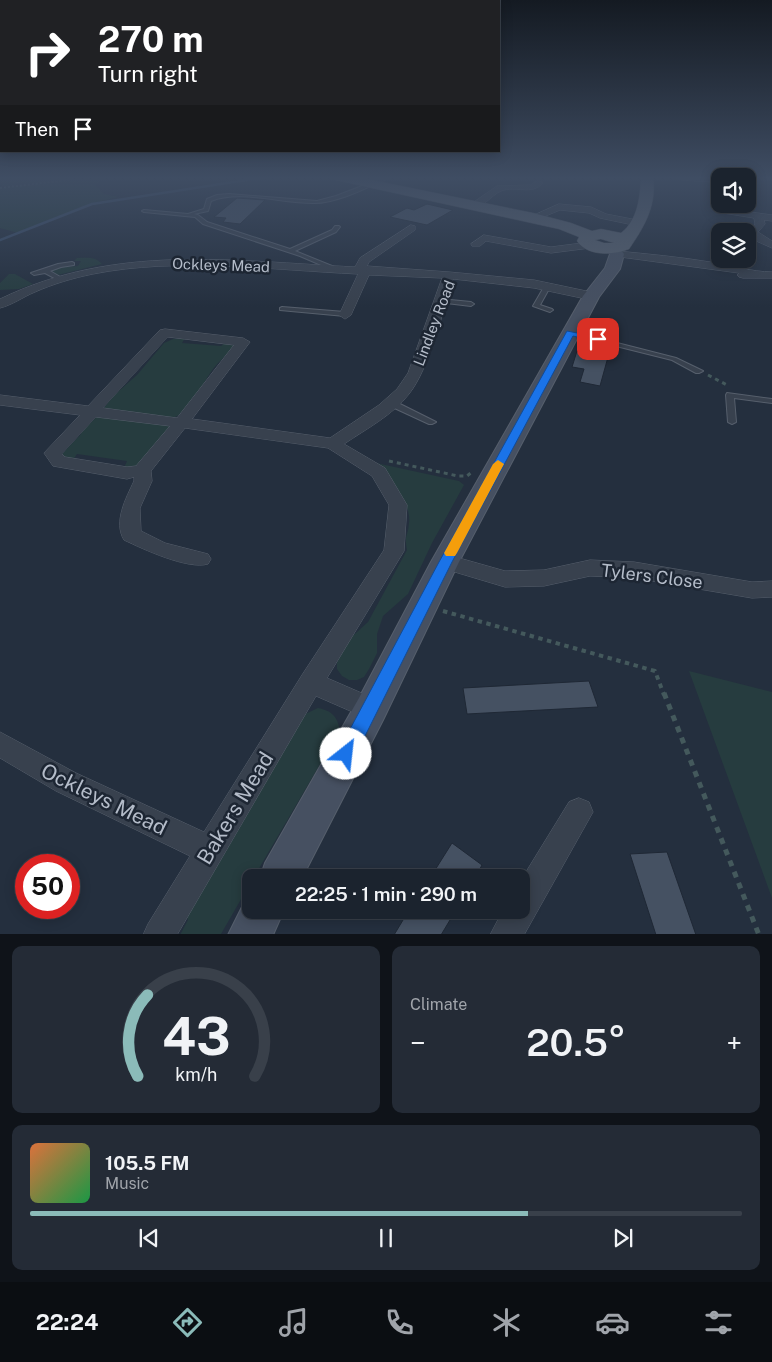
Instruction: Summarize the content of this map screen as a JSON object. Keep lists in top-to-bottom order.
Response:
{
  "streets": {
    "street": [
      "Ockleys Mead",
      "Lindley Road",
      "Tylers Close",
      "Bakers Mead"
    ]
  },
  "crossings": [
    ["Ockleys Mead", "Lindley Road"],
    ["Ockleys Mead", "Bakers Mead"],
    ["Lindley Road", "Bakers Mead"]
  ],
  "page": {
    "turn": ["270 m", "Turn right"],
    "then": "Then",
    "limit": "50",
    "trip": "22:25 · 1 min · 290 m",
    "tile": "Climate",
    "heat": ["−", "20.5°", "+"],
    "song": ["105.5 FM", "Music"],
    "tabs": "22:24",
    "gauge": ["43", "km/h"]
  }
}
